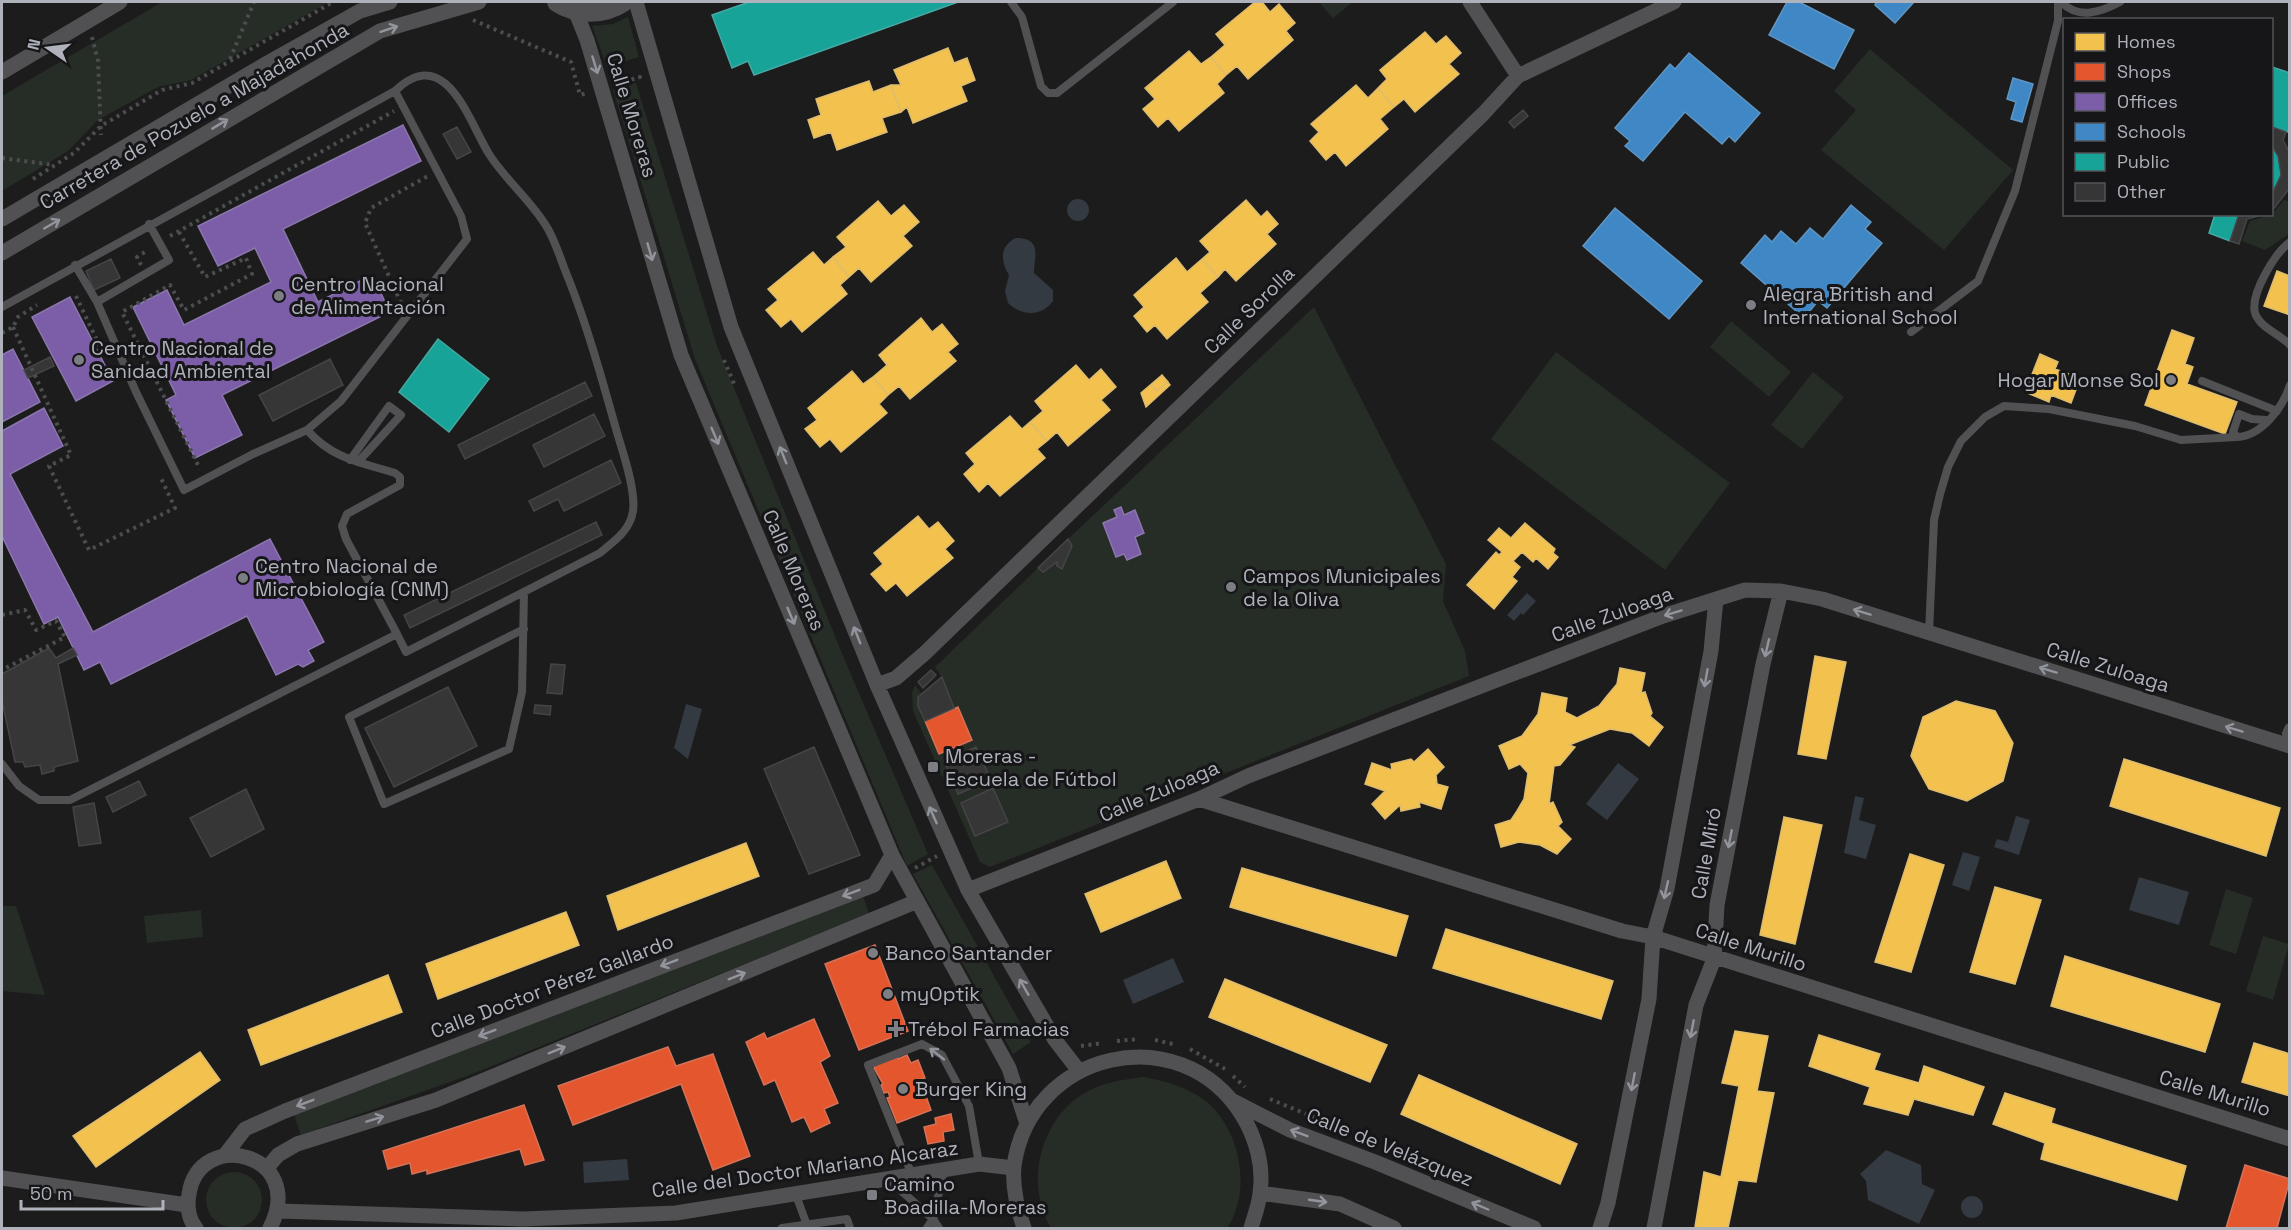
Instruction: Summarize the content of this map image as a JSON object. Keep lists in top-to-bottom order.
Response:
{
  "streets": {
    "street": [
      "Calle Moreras",
      "Carretera de Pozuelo a Majadahonda",
      "Calle Sorolla",
      "Calle Zuloaga",
      "Calle Miró",
      "Calle Murillo",
      "Calle Doctor Pérez Gallardo",
      "Calle de Velázquez",
      "Calle del Doctor Mariano Alcaraz"
    ]
  },
  "crossings": [
    ["Calle Moreras", "Calle Sorolla"],
    ["Calle Moreras", "Calle Zuloaga"],
    ["Calle Moreras", "Calle Doctor Pérez Gallardo"],
    ["Calle Zuloaga", "Calle Miró"],
    ["Calle Zuloaga", "Calle Murillo"],
    ["Calle Miró", "Calle Murillo"]
  ],
  "one_way": ["Calle Zuloaga", "Calle Miró"],
  "places": {
    "other": [
      "Centro Nacional de Alimentación",
      "Alegra British and International School",
      "Centro Nacional de Sanidad Ambiental",
      "Hogar Monse Sol",
      "Centro Nacional de Microbiología (CNM)",
      "Campos Municipales de la Oliva",
      "Banco Santander",
      "myOptik",
      "Burger King"
    ],
    "transit": ["Moreras - Escuela de Fútbol", "Camino Boadilla-Moreras"],
    "health": ["Trébol Farmacias"]
  },
  "legend": [
    "Homes",
    "Shops",
    "Offices",
    "Schools",
    "Public",
    "Other"
  ],
  "scale_bar": "50 m",
  "north": "left"
}
